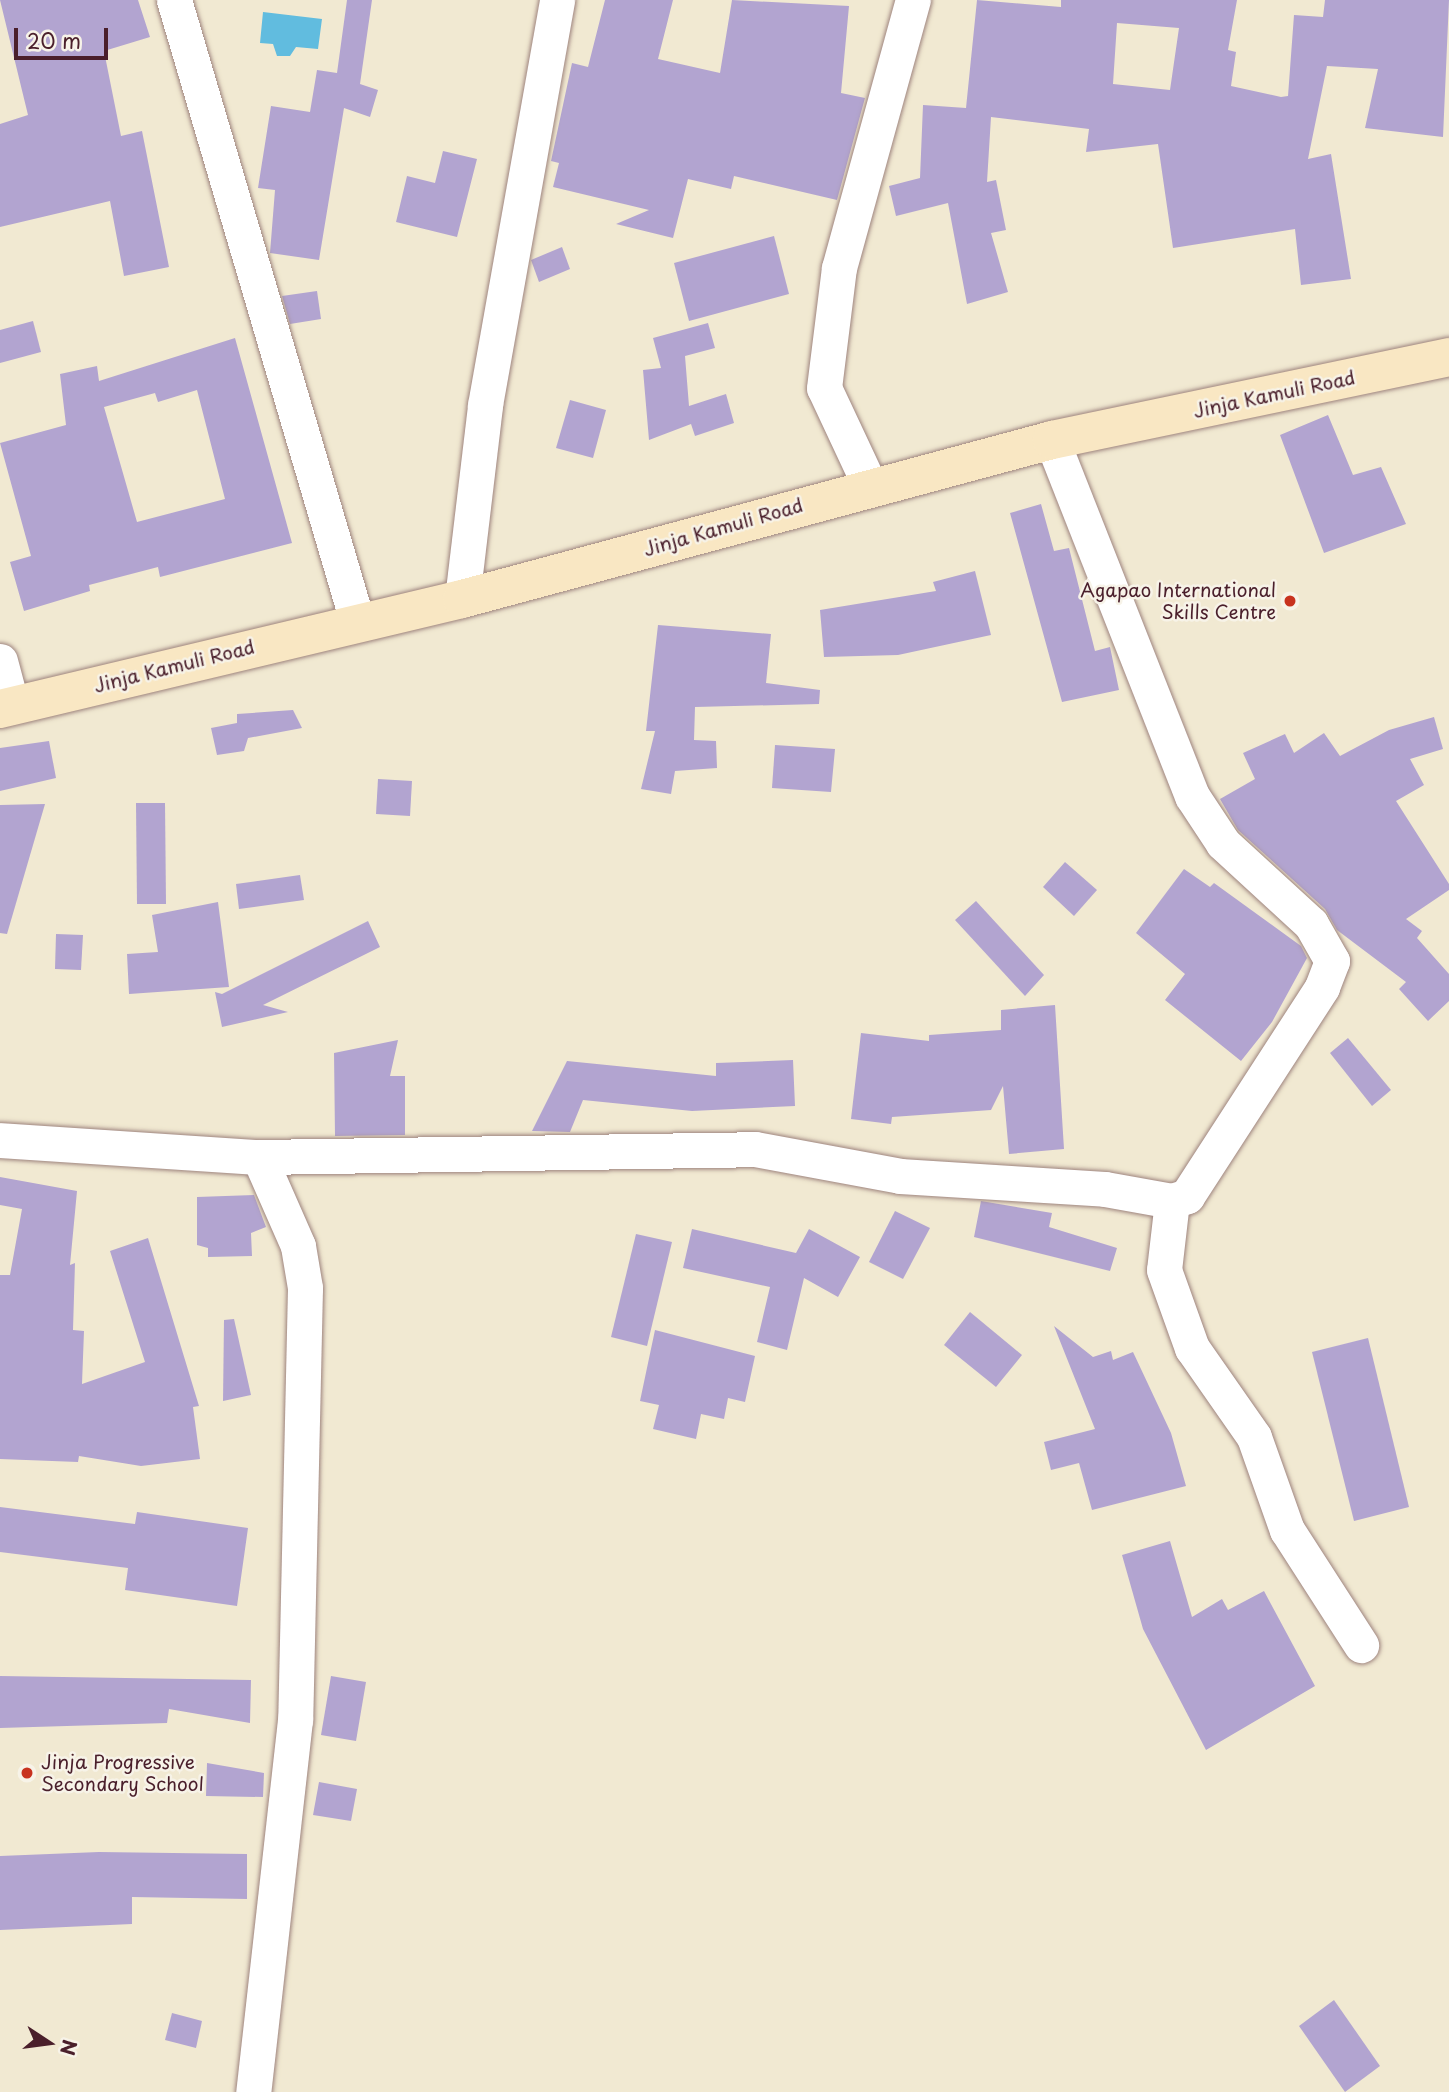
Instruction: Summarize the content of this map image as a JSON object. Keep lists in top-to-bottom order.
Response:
{
  "streets": {
    "main road": ["Jinja Kamuli Road"]
  },
  "places": ["Agapao International Skills Centre", "Jinja Progressive Secondary School"],
  "scale_bar": "20 m",
  "north": "right"
}
